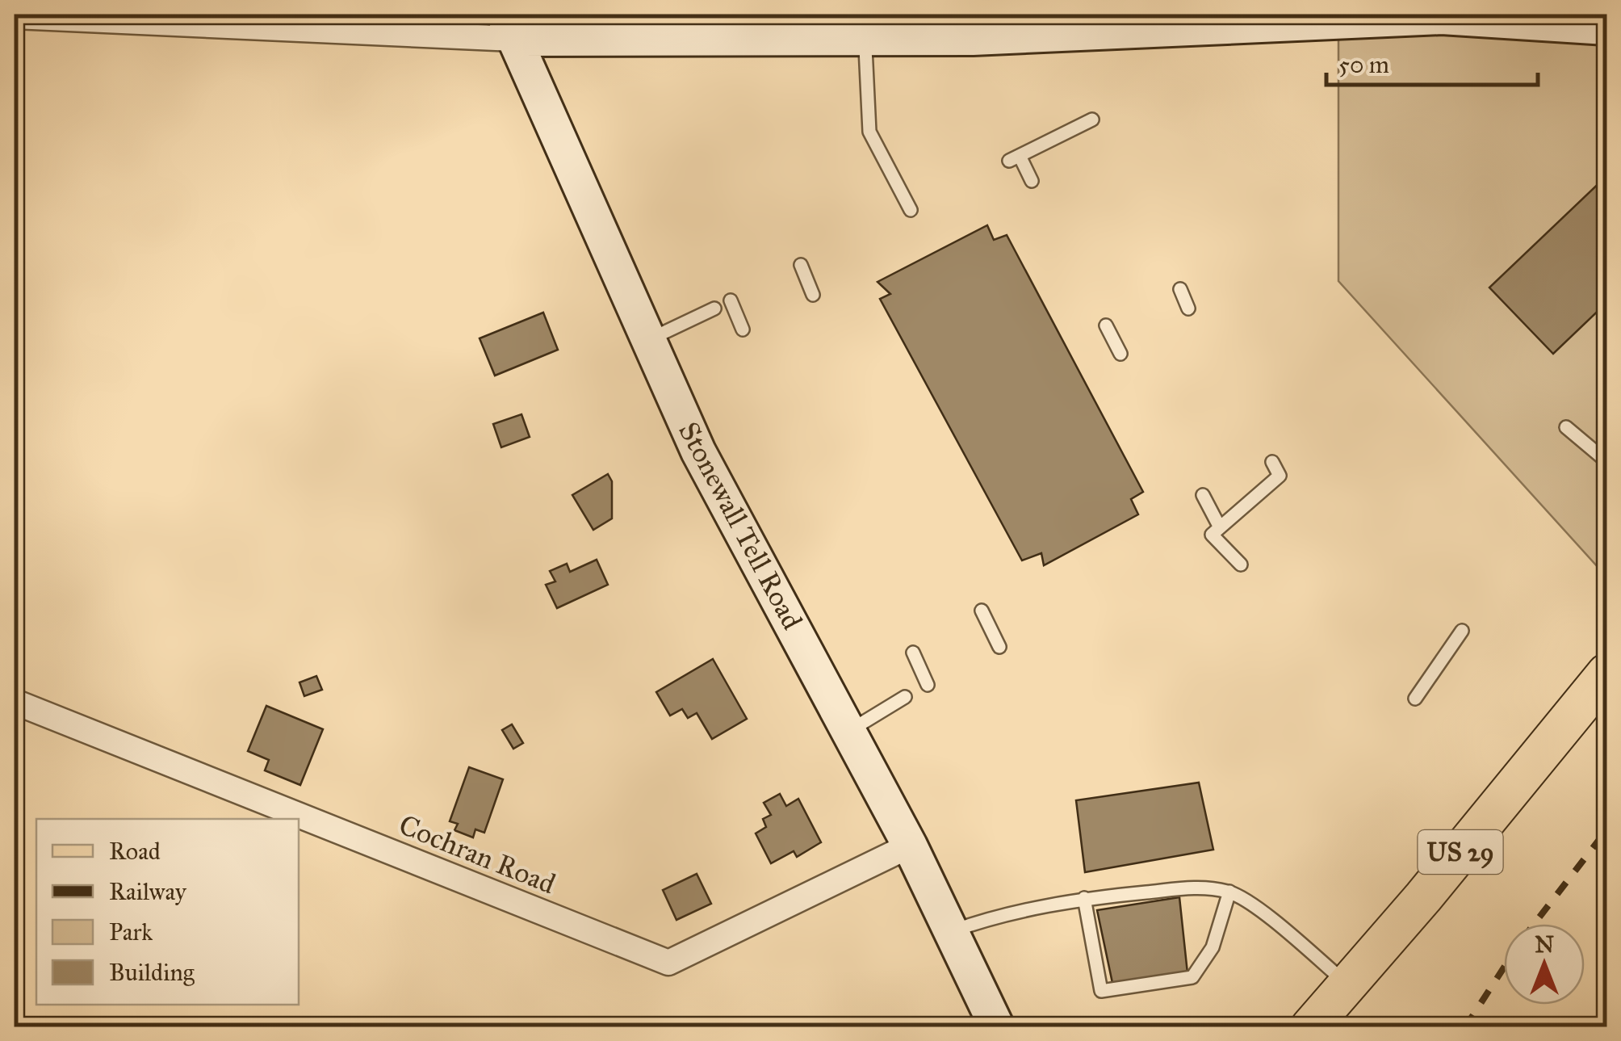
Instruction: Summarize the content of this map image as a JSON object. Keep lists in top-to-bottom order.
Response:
{
  "streets": {
    "main road": ["US 29"],
    "street": ["Stonewall Tell Road", "Cochran Road"]
  },
  "crossings": [
    ["Stonewall Tell Road", "Cochran Road"]
  ],
  "legend": [
    "Road",
    "Railway",
    "Park",
    "Building"
  ],
  "scale_bar": "50 m",
  "north": "top"
}
